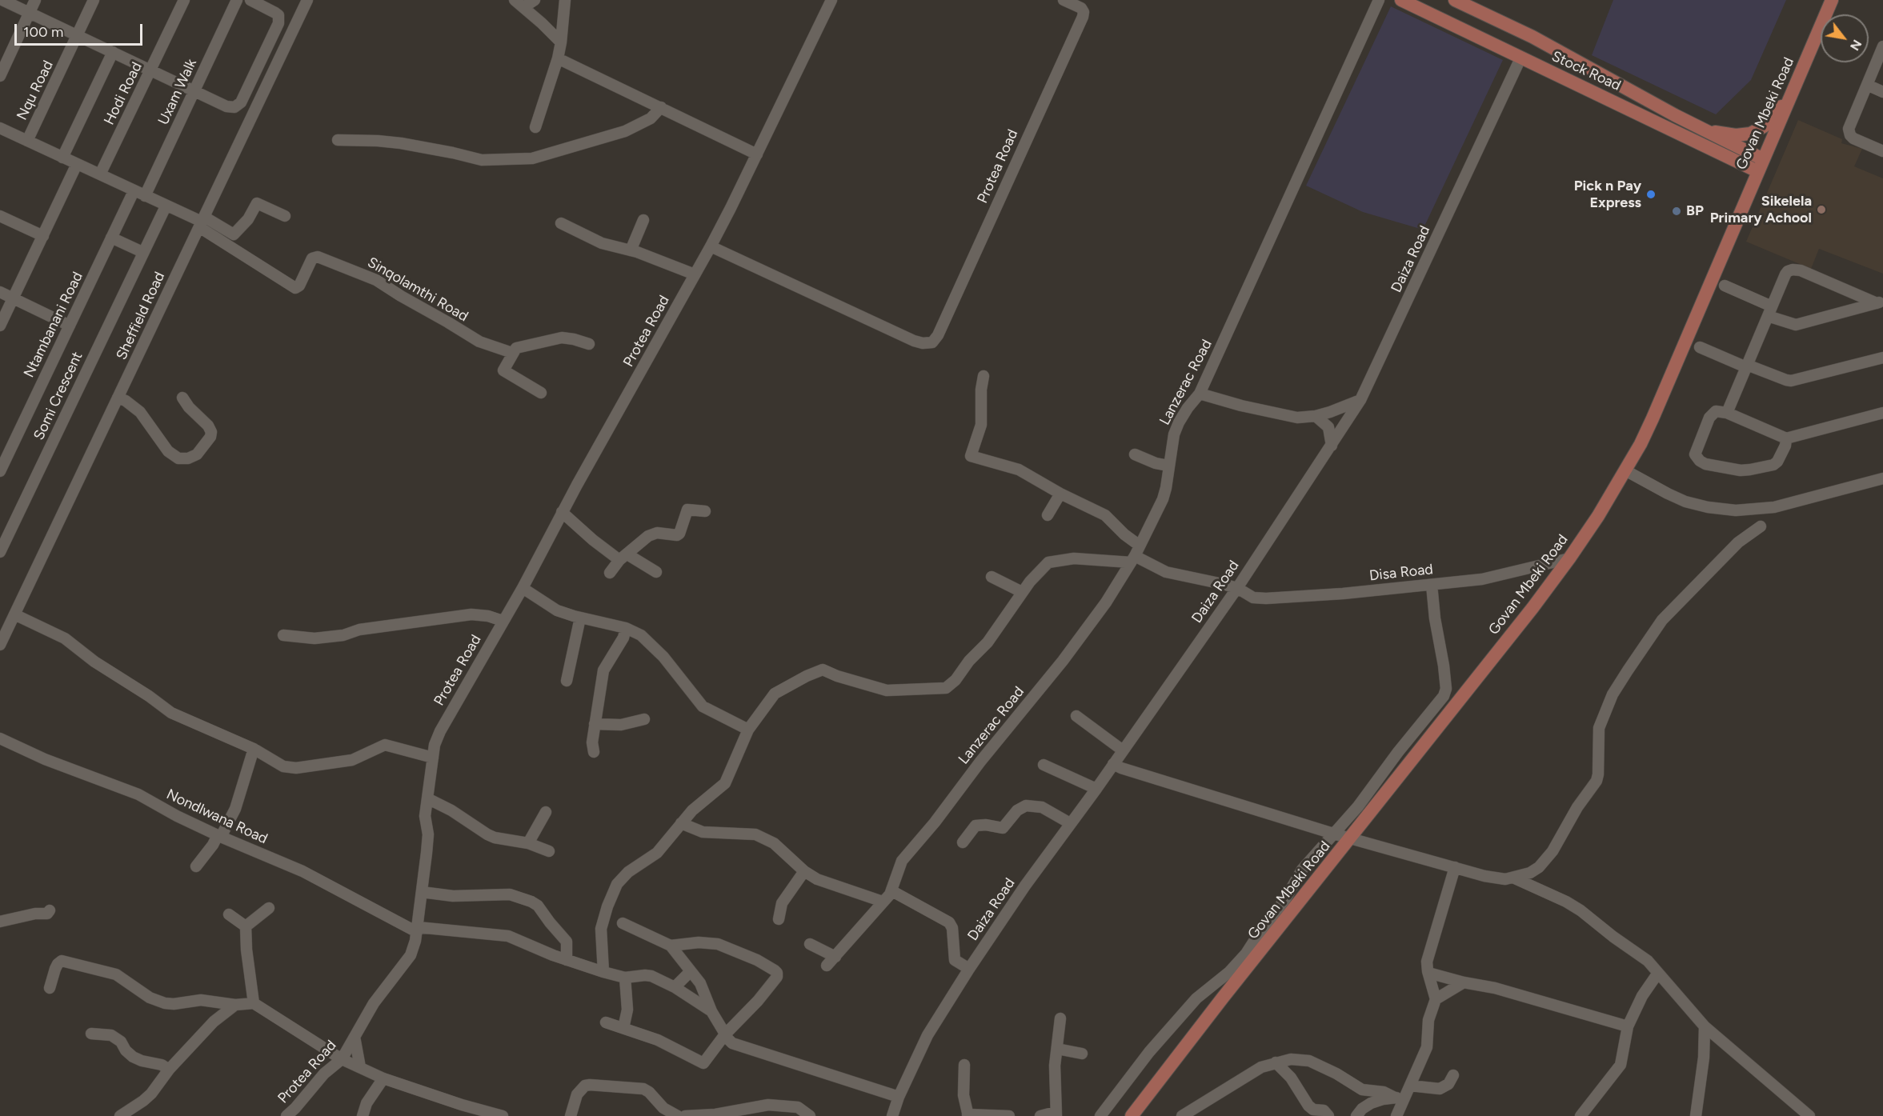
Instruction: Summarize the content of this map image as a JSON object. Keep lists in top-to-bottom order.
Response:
{
  "streets": {
    "main road": ["Stock Road", "Govan Mbeki Road"],
    "street": [
      "Nqu Road",
      "Uxam Walk",
      "Hodi Road",
      "Protea Road",
      "Daiza Road",
      "Sinqolamthi Road",
      "Sheffield Road",
      "Ntambanani Road",
      "Lanzerac Road",
      "Somi Crescent",
      "Disa Road",
      "Nondlwana Road"
    ]
  },
  "crossings": [
    ["Stock Road", "Govan Mbeki Road"],
    ["Stock Road", "Daiza Road"],
    ["Nqu Road", "Sinqolamthi Road"],
    ["Uxam Walk", "Sinqolamthi Road"],
    ["Hodi Road", "Sinqolamthi Road"],
    ["Govan Mbeki Road", "Disa Road"],
    ["Protea Road", "Nondlwana Road"],
    ["Daiza Road", "Disa Road"],
    ["Sinqolamthi Road", "Sheffield Road"],
    ["Sinqolamthi Road", "Ntambanani Road"],
    ["Sinqolamthi Road", "Somi Crescent"],
    ["Lanzerac Road", "Disa Road"]
  ],
  "places": ["Pick n Pay Express", "Sikelela Primary Achool", "BP"],
  "scale_bar": "100 m",
  "north": "bottom right"
}
